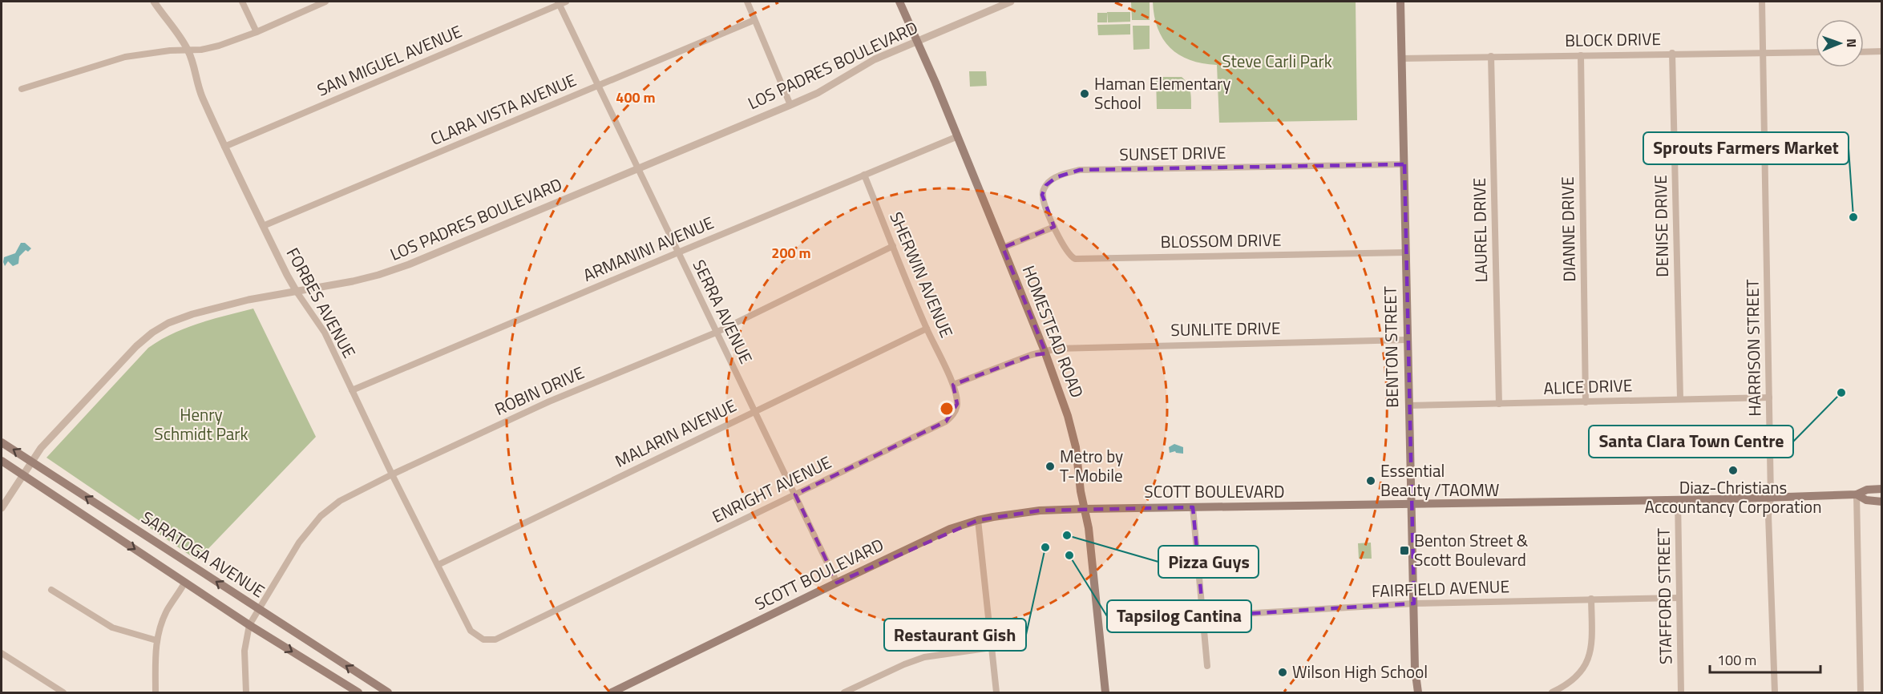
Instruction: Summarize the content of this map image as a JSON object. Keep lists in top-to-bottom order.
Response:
{
  "streets": {
    "main road": [
      "HOMESTEAD ROAD",
      "BENTON STREET",
      "SCOTT BOULEVARD",
      "SARATOGA AVENUE"
    ],
    "street": [
      "BLOCK DRIVE",
      "SAN MIGUEL AVENUE",
      "LOS PADRES BOULEVARD",
      "CLARA VISTA AVENUE",
      "SUNSET DRIVE",
      "DENISE DRIVE",
      "DIANNE DRIVE",
      "LAUREL DRIVE",
      "BLOSSOM DRIVE",
      "ARMANINI AVENUE",
      "SHERWIN AVENUE",
      "FORBES AVENUE",
      "SERRA AVENUE",
      "SUNLITE DRIVE",
      "HARRISON STREET",
      "ALICE DRIVE",
      "ROBIN DRIVE",
      "MALARIN AVENUE",
      "ENRIGHT AVENUE",
      "FAIRFIELD AVENUE",
      "STAFFORD STREET"
    ]
  },
  "crossings": [
    ["BLOCK DRIVE", "DENISE DRIVE"],
    ["BLOCK DRIVE", "DIANNE DRIVE"],
    ["BLOCK DRIVE", "LAUREL DRIVE"],
    ["BLOCK DRIVE", "BENTON STREET"],
    ["BLOCK DRIVE", "HARRISON STREET"],
    ["SAN MIGUEL AVENUE", "FORBES AVENUE"],
    ["SAN MIGUEL AVENUE", "SERRA AVENUE"],
    ["LOS PADRES BOULEVARD", "FORBES AVENUE"],
    ["LOS PADRES BOULEVARD", "SERRA AVENUE"],
    ["LOS PADRES BOULEVARD", "HOMESTEAD ROAD"],
    ["LOS PADRES BOULEVARD", "SARATOGA AVENUE"],
    ["CLARA VISTA AVENUE", "FORBES AVENUE"],
    ["CLARA VISTA AVENUE", "SERRA AVENUE"],
    ["SUNSET DRIVE", "BLOSSOM DRIVE"],
    ["SUNSET DRIVE", "BENTON STREET"],
    ["DENISE DRIVE", "ALICE DRIVE"],
    ["DIANNE DRIVE", "ALICE DRIVE"],
    ["LAUREL DRIVE", "ALICE DRIVE"],
    ["BLOSSOM DRIVE", "BENTON STREET"],
    ["ARMANINI AVENUE", "SHERWIN AVENUE"],
    ["ARMANINI AVENUE", "FORBES AVENUE"],
    ["ARMANINI AVENUE", "SERRA AVENUE"],
    ["ARMANINI AVENUE", "HOMESTEAD ROAD"],
    ["SHERWIN AVENUE", "ROBIN DRIVE"],
    ["SHERWIN AVENUE", "MALARIN AVENUE"],
    ["SHERWIN AVENUE", "ENRIGHT AVENUE"],
    ["FORBES AVENUE", "ROBIN DRIVE"],
    ["FORBES AVENUE", "MALARIN AVENUE"],
    ["FORBES AVENUE", "ENRIGHT AVENUE"],
    ["SERRA AVENUE", "ROBIN DRIVE"],
    ["SERRA AVENUE", "MALARIN AVENUE"],
    ["SERRA AVENUE", "ENRIGHT AVENUE"],
    ["SERRA AVENUE", "SCOTT BOULEVARD"],
    ["SUNLITE DRIVE", "HOMESTEAD ROAD"],
    ["SUNLITE DRIVE", "BENTON STREET"],
    ["HOMESTEAD ROAD", "SCOTT BOULEVARD"],
    ["BENTON STREET", "ALICE DRIVE"],
    ["BENTON STREET", "SCOTT BOULEVARD"],
    ["BENTON STREET", "FAIRFIELD AVENUE"],
    ["HARRISON STREET", "ALICE DRIVE"],
    ["HARRISON STREET", "SCOTT BOULEVARD"],
    ["ROBIN DRIVE", "SARATOGA AVENUE"],
    ["SCOTT BOULEVARD", "STAFFORD STREET"],
    ["FAIRFIELD AVENUE", "STAFFORD STREET"]
  ],
  "parks": ["Steve Carli Park", "Henry Schmidt Park"],
  "places": {
    "other": [
      "Haman Elementary School",
      "Sprouts Farmers Market",
      "Santa Clara Town Centre",
      "Metro by T-Mobile",
      "Diaz-Christians Accountancy Corporation",
      "Essential Beauty /TAOMW",
      "Pizza Guys",
      "Restaurant Gish",
      "Tapsilog Cantina",
      "Wilson High School"
    ],
    "transit": ["Benton Street & Scott Boulevard"]
  },
  "scale_bar": "100 m",
  "north": "right",
  "rings": ["400 m", "200 m"]
}
